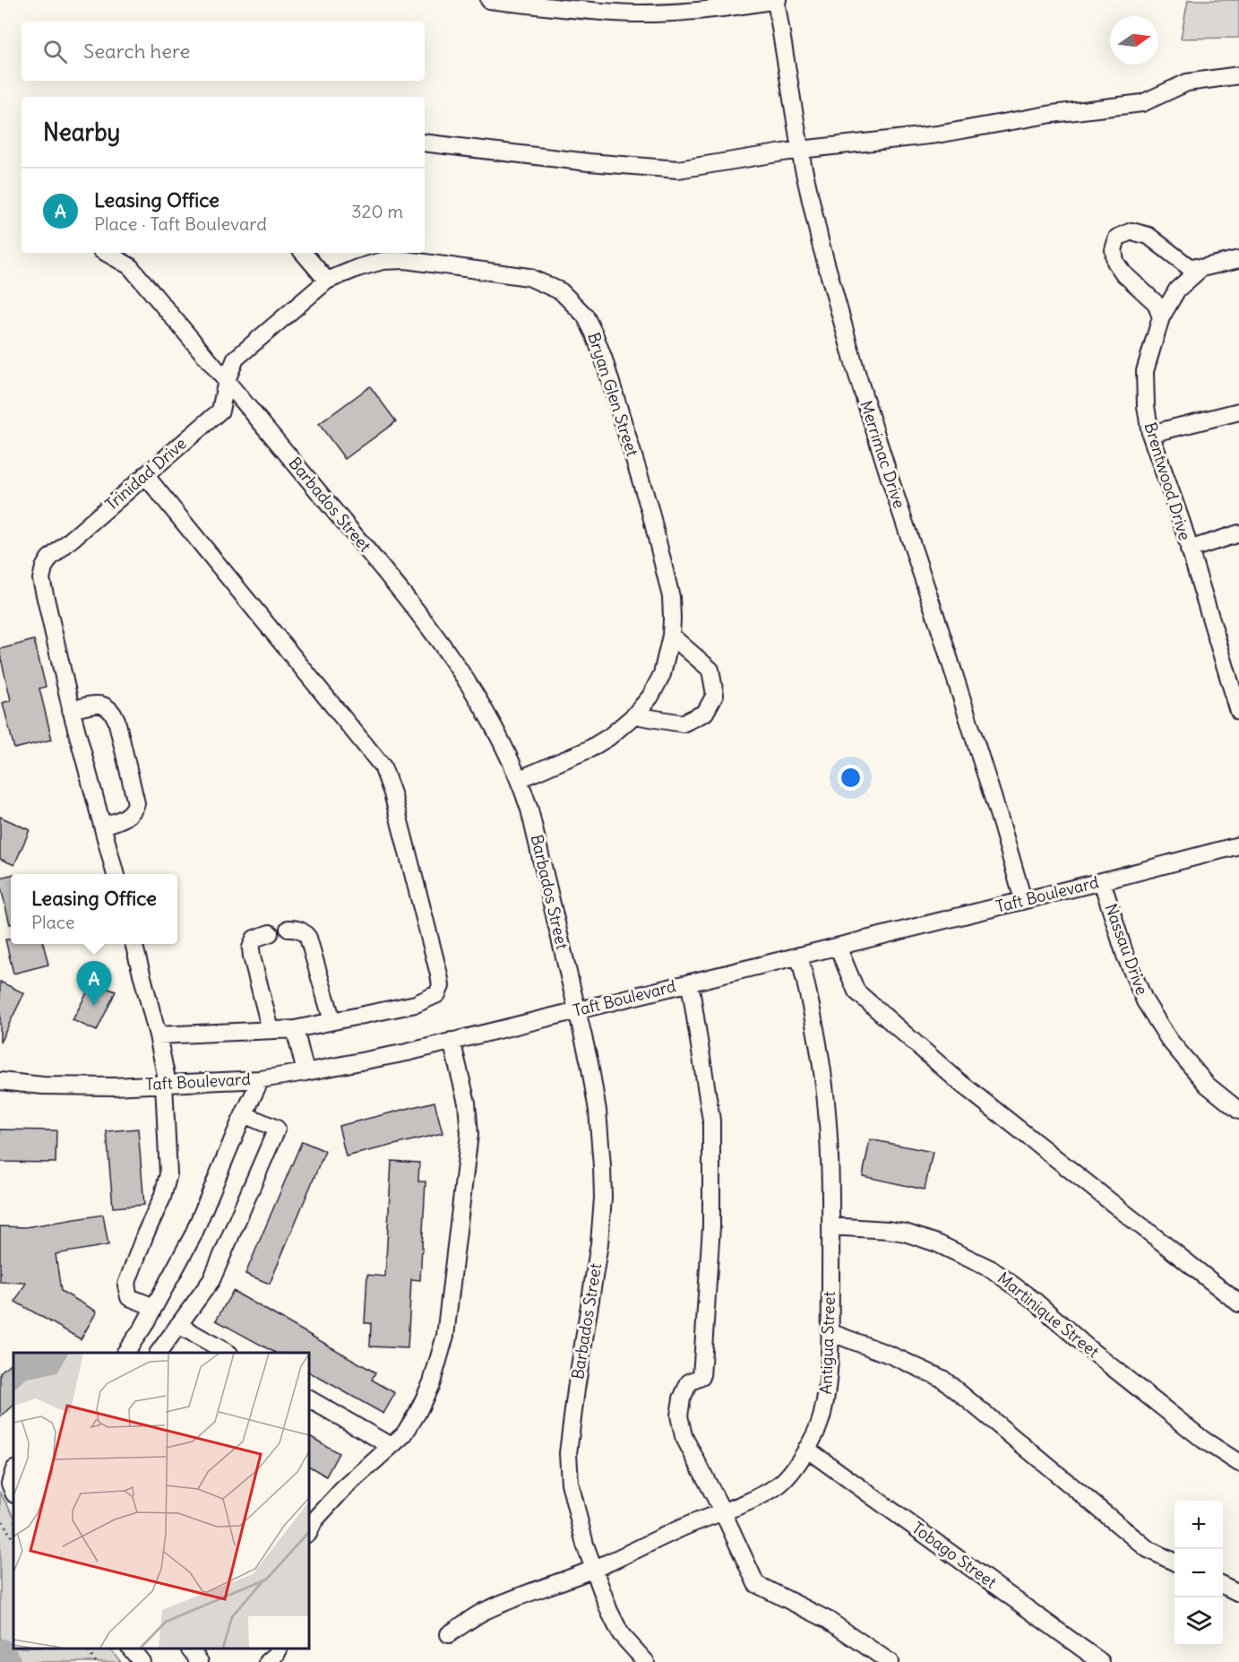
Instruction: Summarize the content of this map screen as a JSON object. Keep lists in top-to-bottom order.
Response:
{
  "streets": {
    "street": [
      "Bryan Glen Street",
      "Merrimac Drive",
      "Trinidad Drive",
      "Brentwood Drive",
      "Barbados Street",
      "Taft Boulevard",
      "Nassau Drive",
      "Martinique Street",
      "Antigua Street",
      "Tobago Street"
    ]
  },
  "crossings": [
    ["Bryan Glen Street", "Trinidad Drive"],
    ["Bryan Glen Street", "Barbados Street"],
    ["Merrimac Drive", "Taft Boulevard"],
    ["Trinidad Drive", "Barbados Street"],
    ["Barbados Street", "Taft Boulevard"],
    ["Barbados Street", "Antigua Street"],
    ["Taft Boulevard", "Nassau Drive"],
    ["Taft Boulevard", "Antigua Street"],
    ["Martinique Street", "Antigua Street"],
    ["Antigua Street", "Tobago Street"]
  ],
  "north": "right",
  "page": {
    "search": "Search here",
    "heading": "Nearby",
    "list": [
      {
        "mark": "A",
        "name": "Leasing Office",
        "note": "Place · Taft Boulevard",
        "value": "320 m"
      }
    ],
    "popup": ["Leasing Office", "Place"],
    "pins": "A",
    "map_buttons": ["+", "−"]
  }
}
